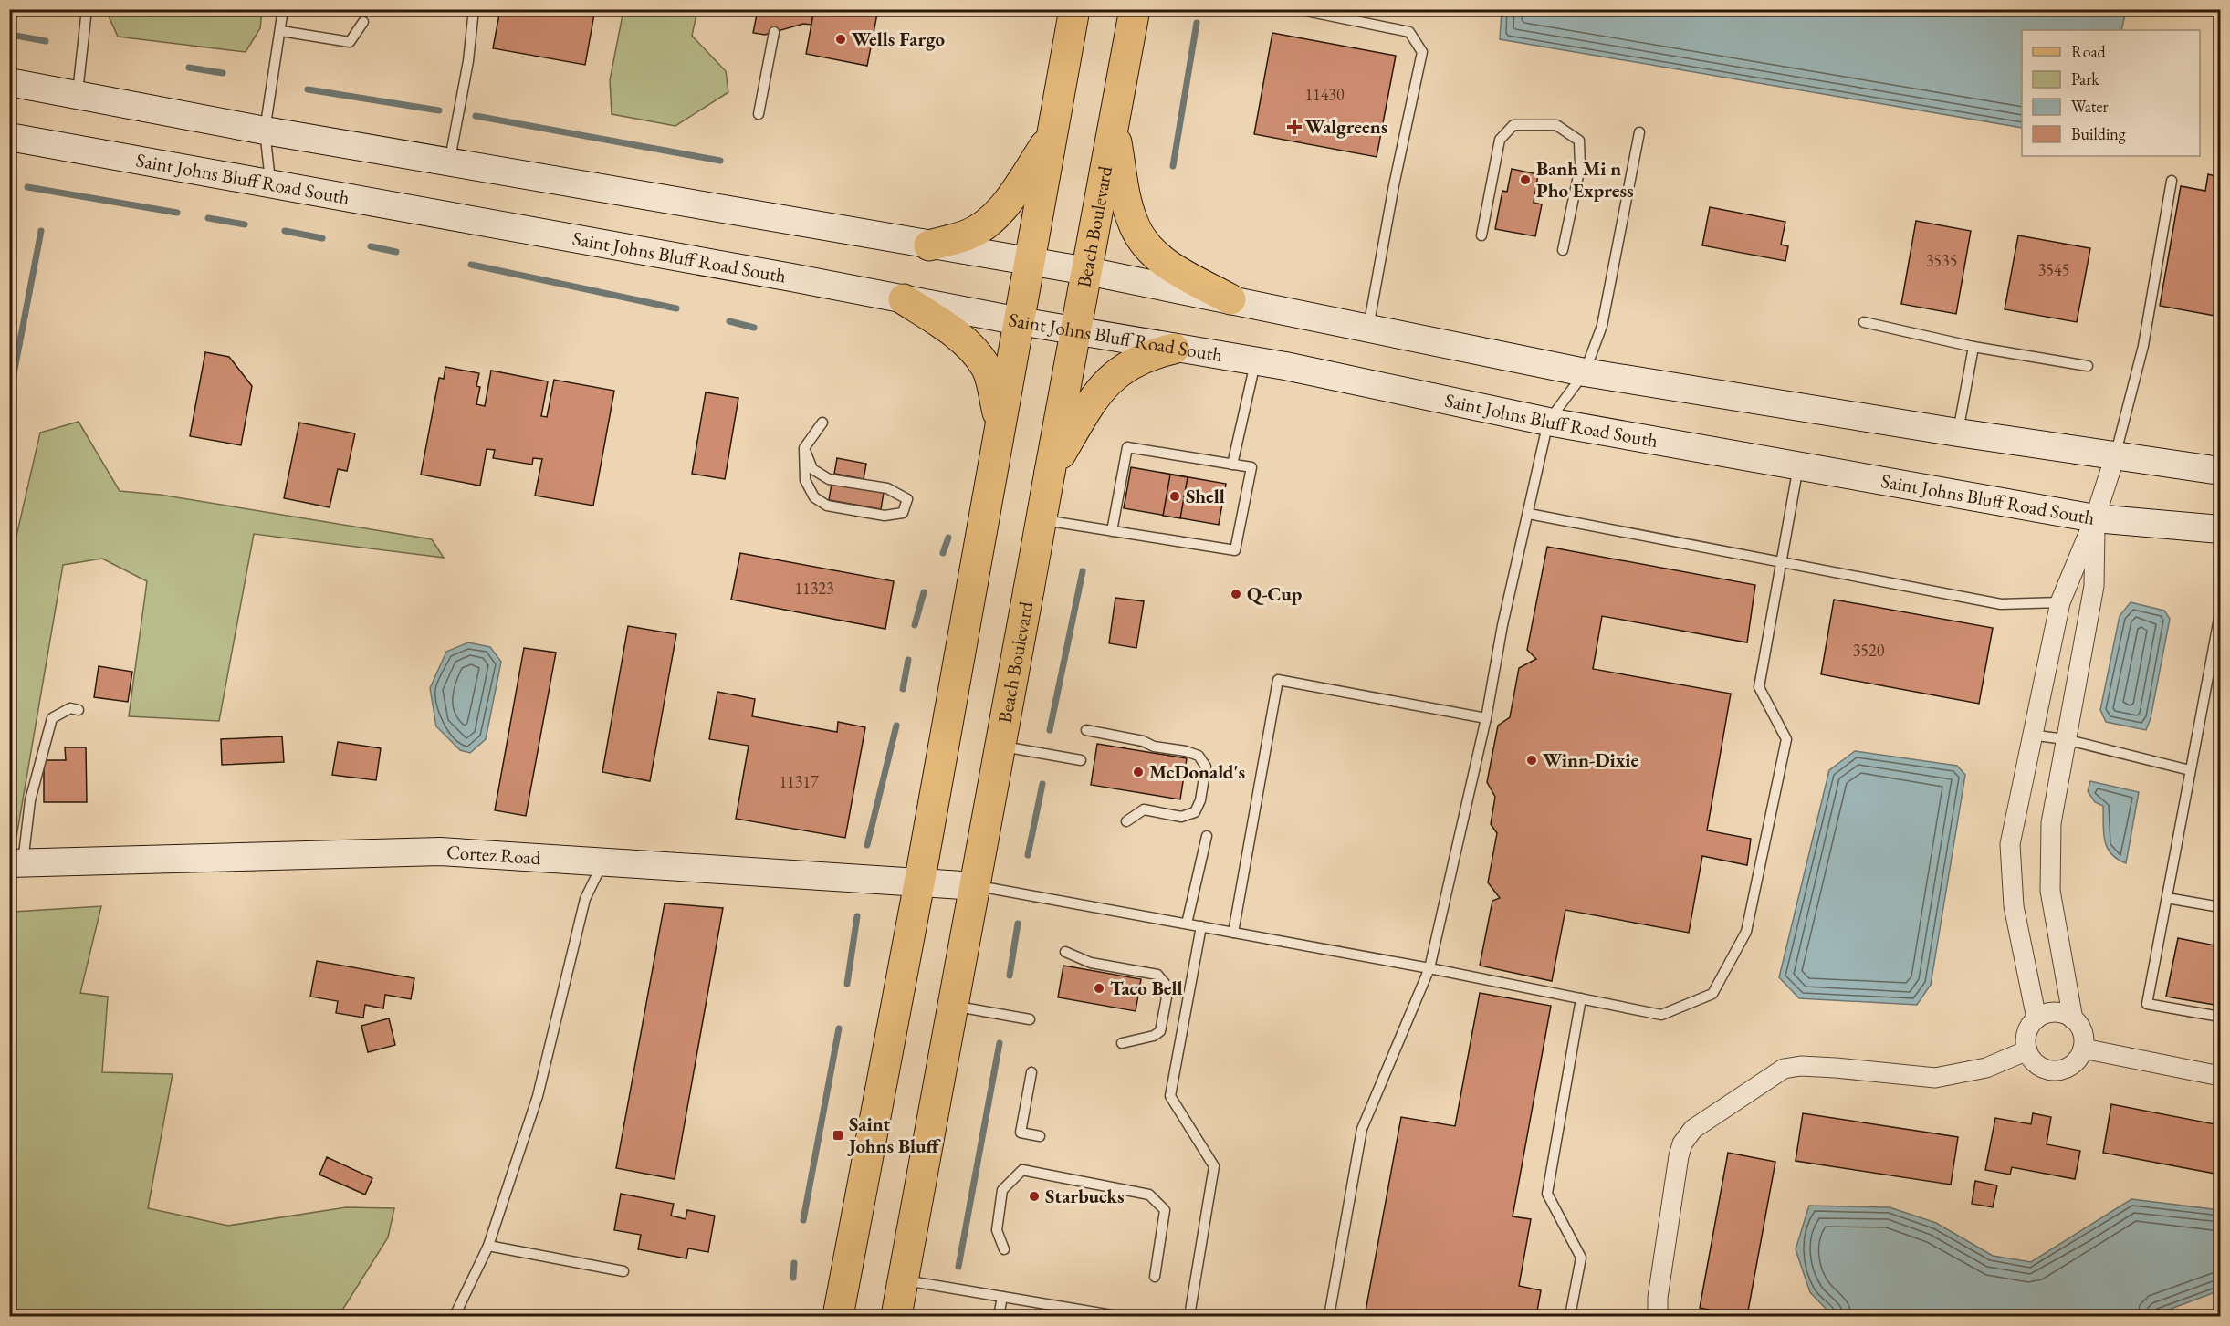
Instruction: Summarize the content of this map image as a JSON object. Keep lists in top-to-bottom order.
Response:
{
  "streets": {
    "main road": ["Saint Johns Bluff Road South", "Beach Boulevard", "Cortez Road"]
  },
  "crossings": [
    ["Saint Johns Bluff Road South", "Beach Boulevard"],
    ["Beach Boulevard", "Cortez Road"]
  ],
  "places": {
    "other": [
      "Wells Fargo",
      "Banh Mi n Pho Express",
      "Shell",
      "Q-Cup",
      "Winn-Dixie",
      "McDonald's",
      "Taco Bell",
      "Starbucks"
    ],
    "health": ["Walgreens"],
    "transit": ["Saint Johns Bluff"]
  },
  "house_numbers": [
    "11430",
    "3535",
    "3545",
    "11323",
    "3520",
    "11317"
  ],
  "legend": [
    "Road",
    "Park",
    "Water",
    "Building"
  ]
}
